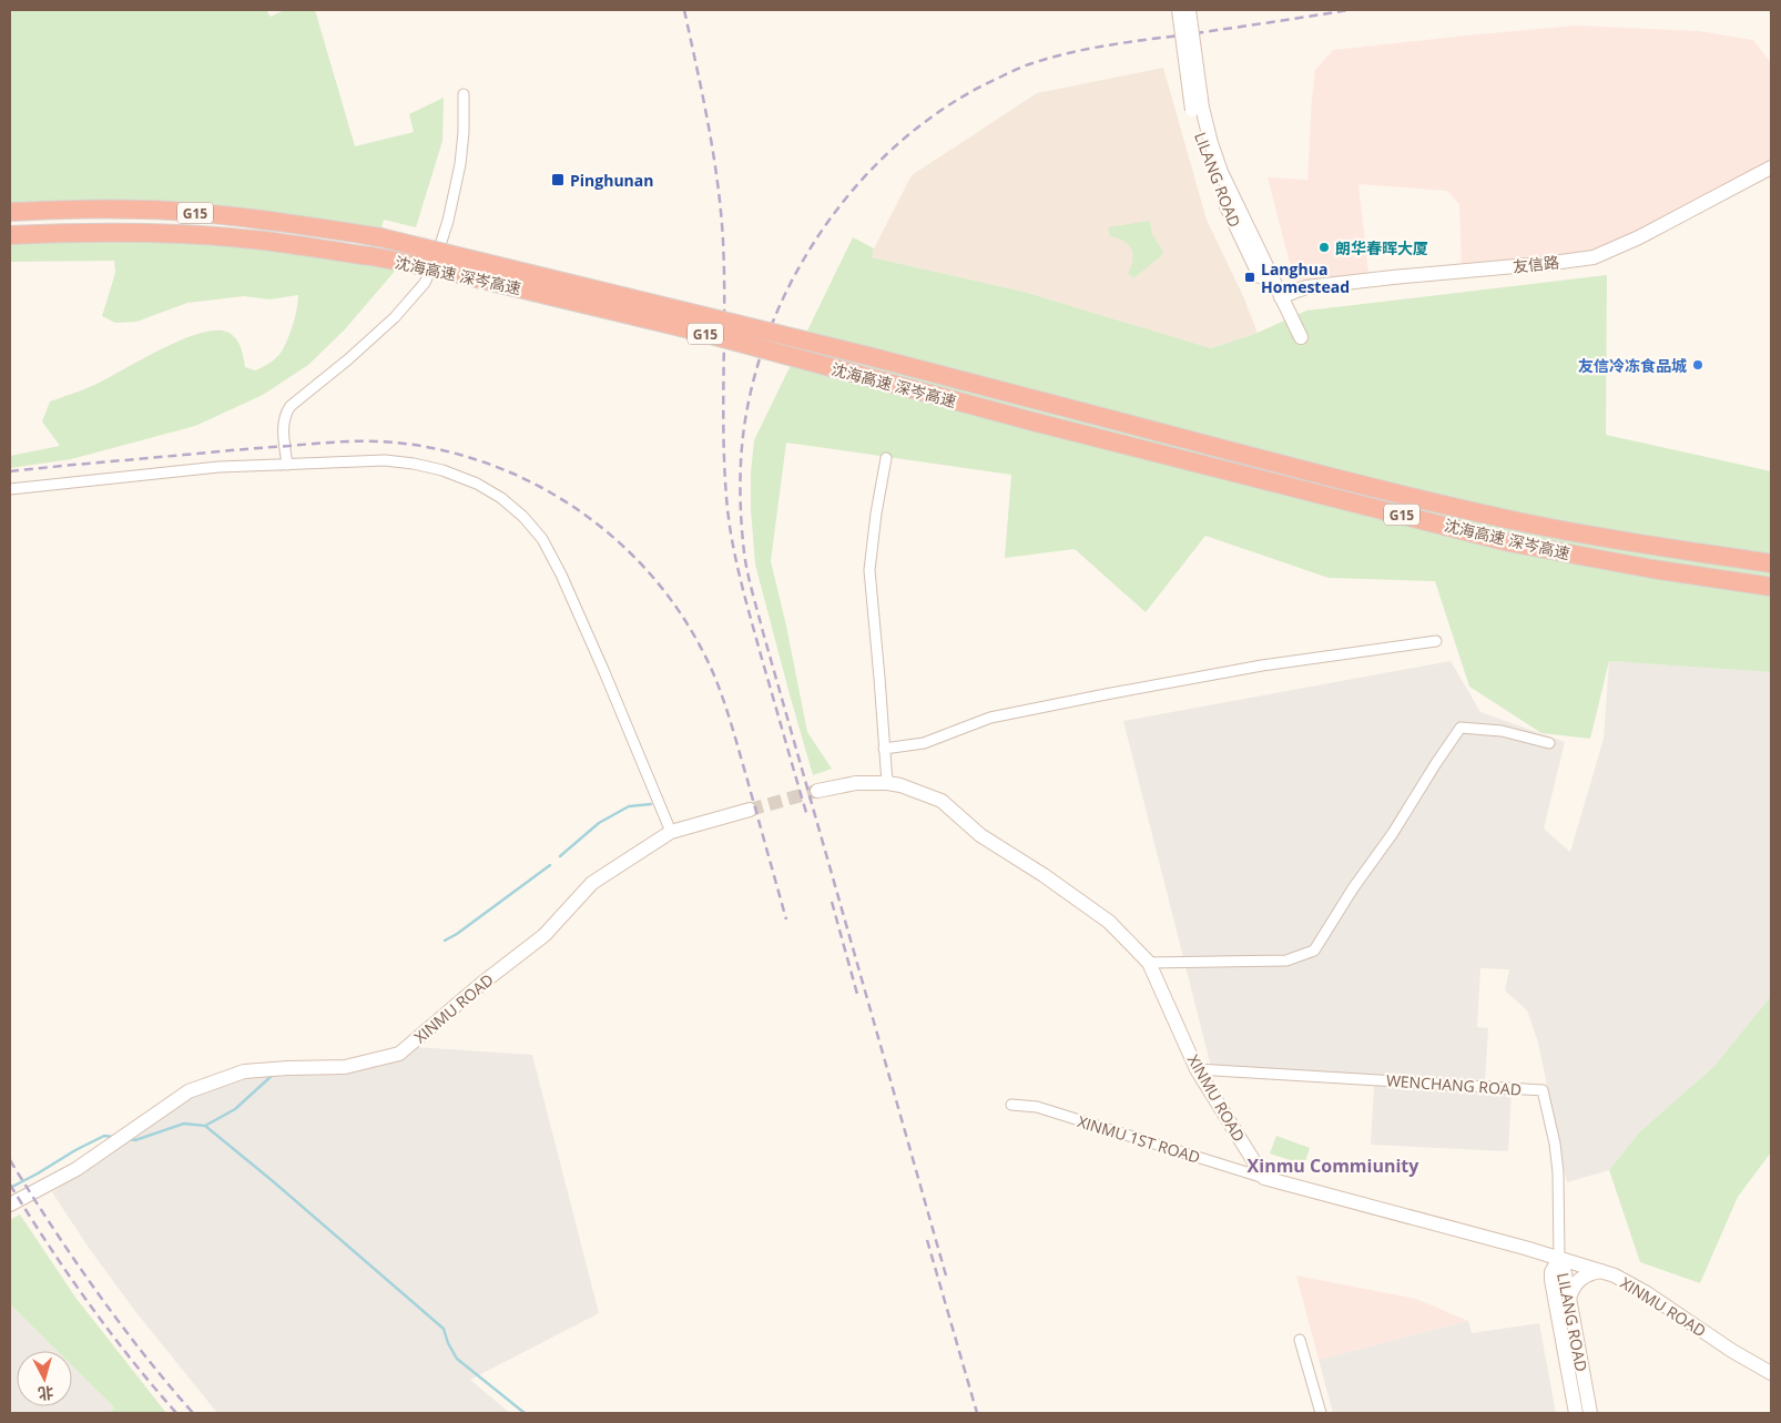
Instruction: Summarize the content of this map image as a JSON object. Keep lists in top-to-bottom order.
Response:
{
  "streets": {
    "highway": ["G15", "沈海高速 深岑高速"],
    "street": [
      "LILANG ROAD",
      "友信路",
      "XINMU ROAD",
      "WENCHANG ROAD",
      "XINMU 1ST ROAD"
    ]
  },
  "crossings": [
    ["LILANG ROAD", "友信路"],
    ["LILANG ROAD", "XINMU ROAD"],
    ["LILANG ROAD", "WENCHANG ROAD"],
    ["XINMU ROAD", "WENCHANG ROAD"],
    ["XINMU ROAD", "XINMU 1ST ROAD"]
  ],
  "districts": ["Xinmu Commiunity"],
  "places": {
    "transit": ["Pinghunan", "Langhua Homestead"],
    "other": ["朗华春晖大厦", "友信冷冻食品城"]
  },
  "north": "bottom"
}
